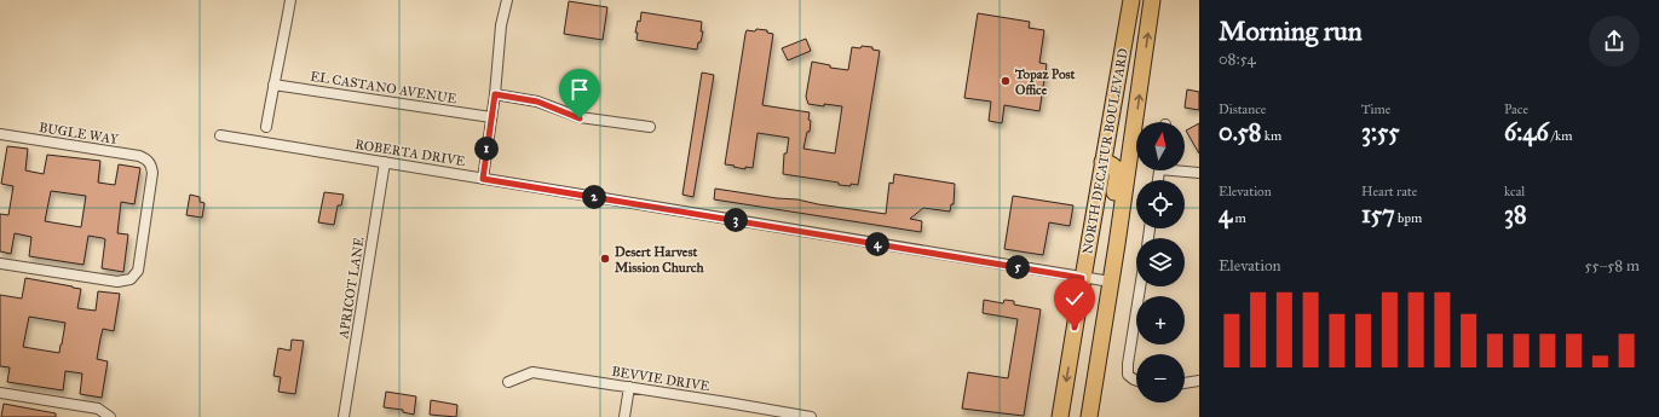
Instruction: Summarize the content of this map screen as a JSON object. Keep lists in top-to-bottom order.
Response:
{
  "streets": {
    "main road": ["NORTH DECATUR BOULEVARD"],
    "street": [
      "EL CASTANO AVENUE",
      "BUGLE WAY",
      "ROBERTA DRIVE",
      "APRICOT LANE",
      "BEVVIE DRIVE"
    ]
  },
  "crossings": [
    ["NORTH DECATUR BOULEVARD", "ROBERTA DRIVE"],
    ["ROBERTA DRIVE", "APRICOT LANE"]
  ],
  "places": ["Topaz Post Office", "Desert Harvest Mission Church"],
  "north": "top",
  "page": {
    "heading": ["Morning run", "08:54"],
    "stats": [
      ["Distance", "0.58 km"],
      ["Time", "3:55"],
      ["Pace", "6:46 /km"],
      ["Elevation", "4 m"],
      ["Heart rate", "157 bpm"],
      ["kcal", "38"]
    ],
    "map_buttons": ["+", "−"],
    "pins": [
      "1",
      "2",
      "3",
      "4",
      "5"
    ],
    "chart": ["Elevation", "55–58 m"]
  }
}
